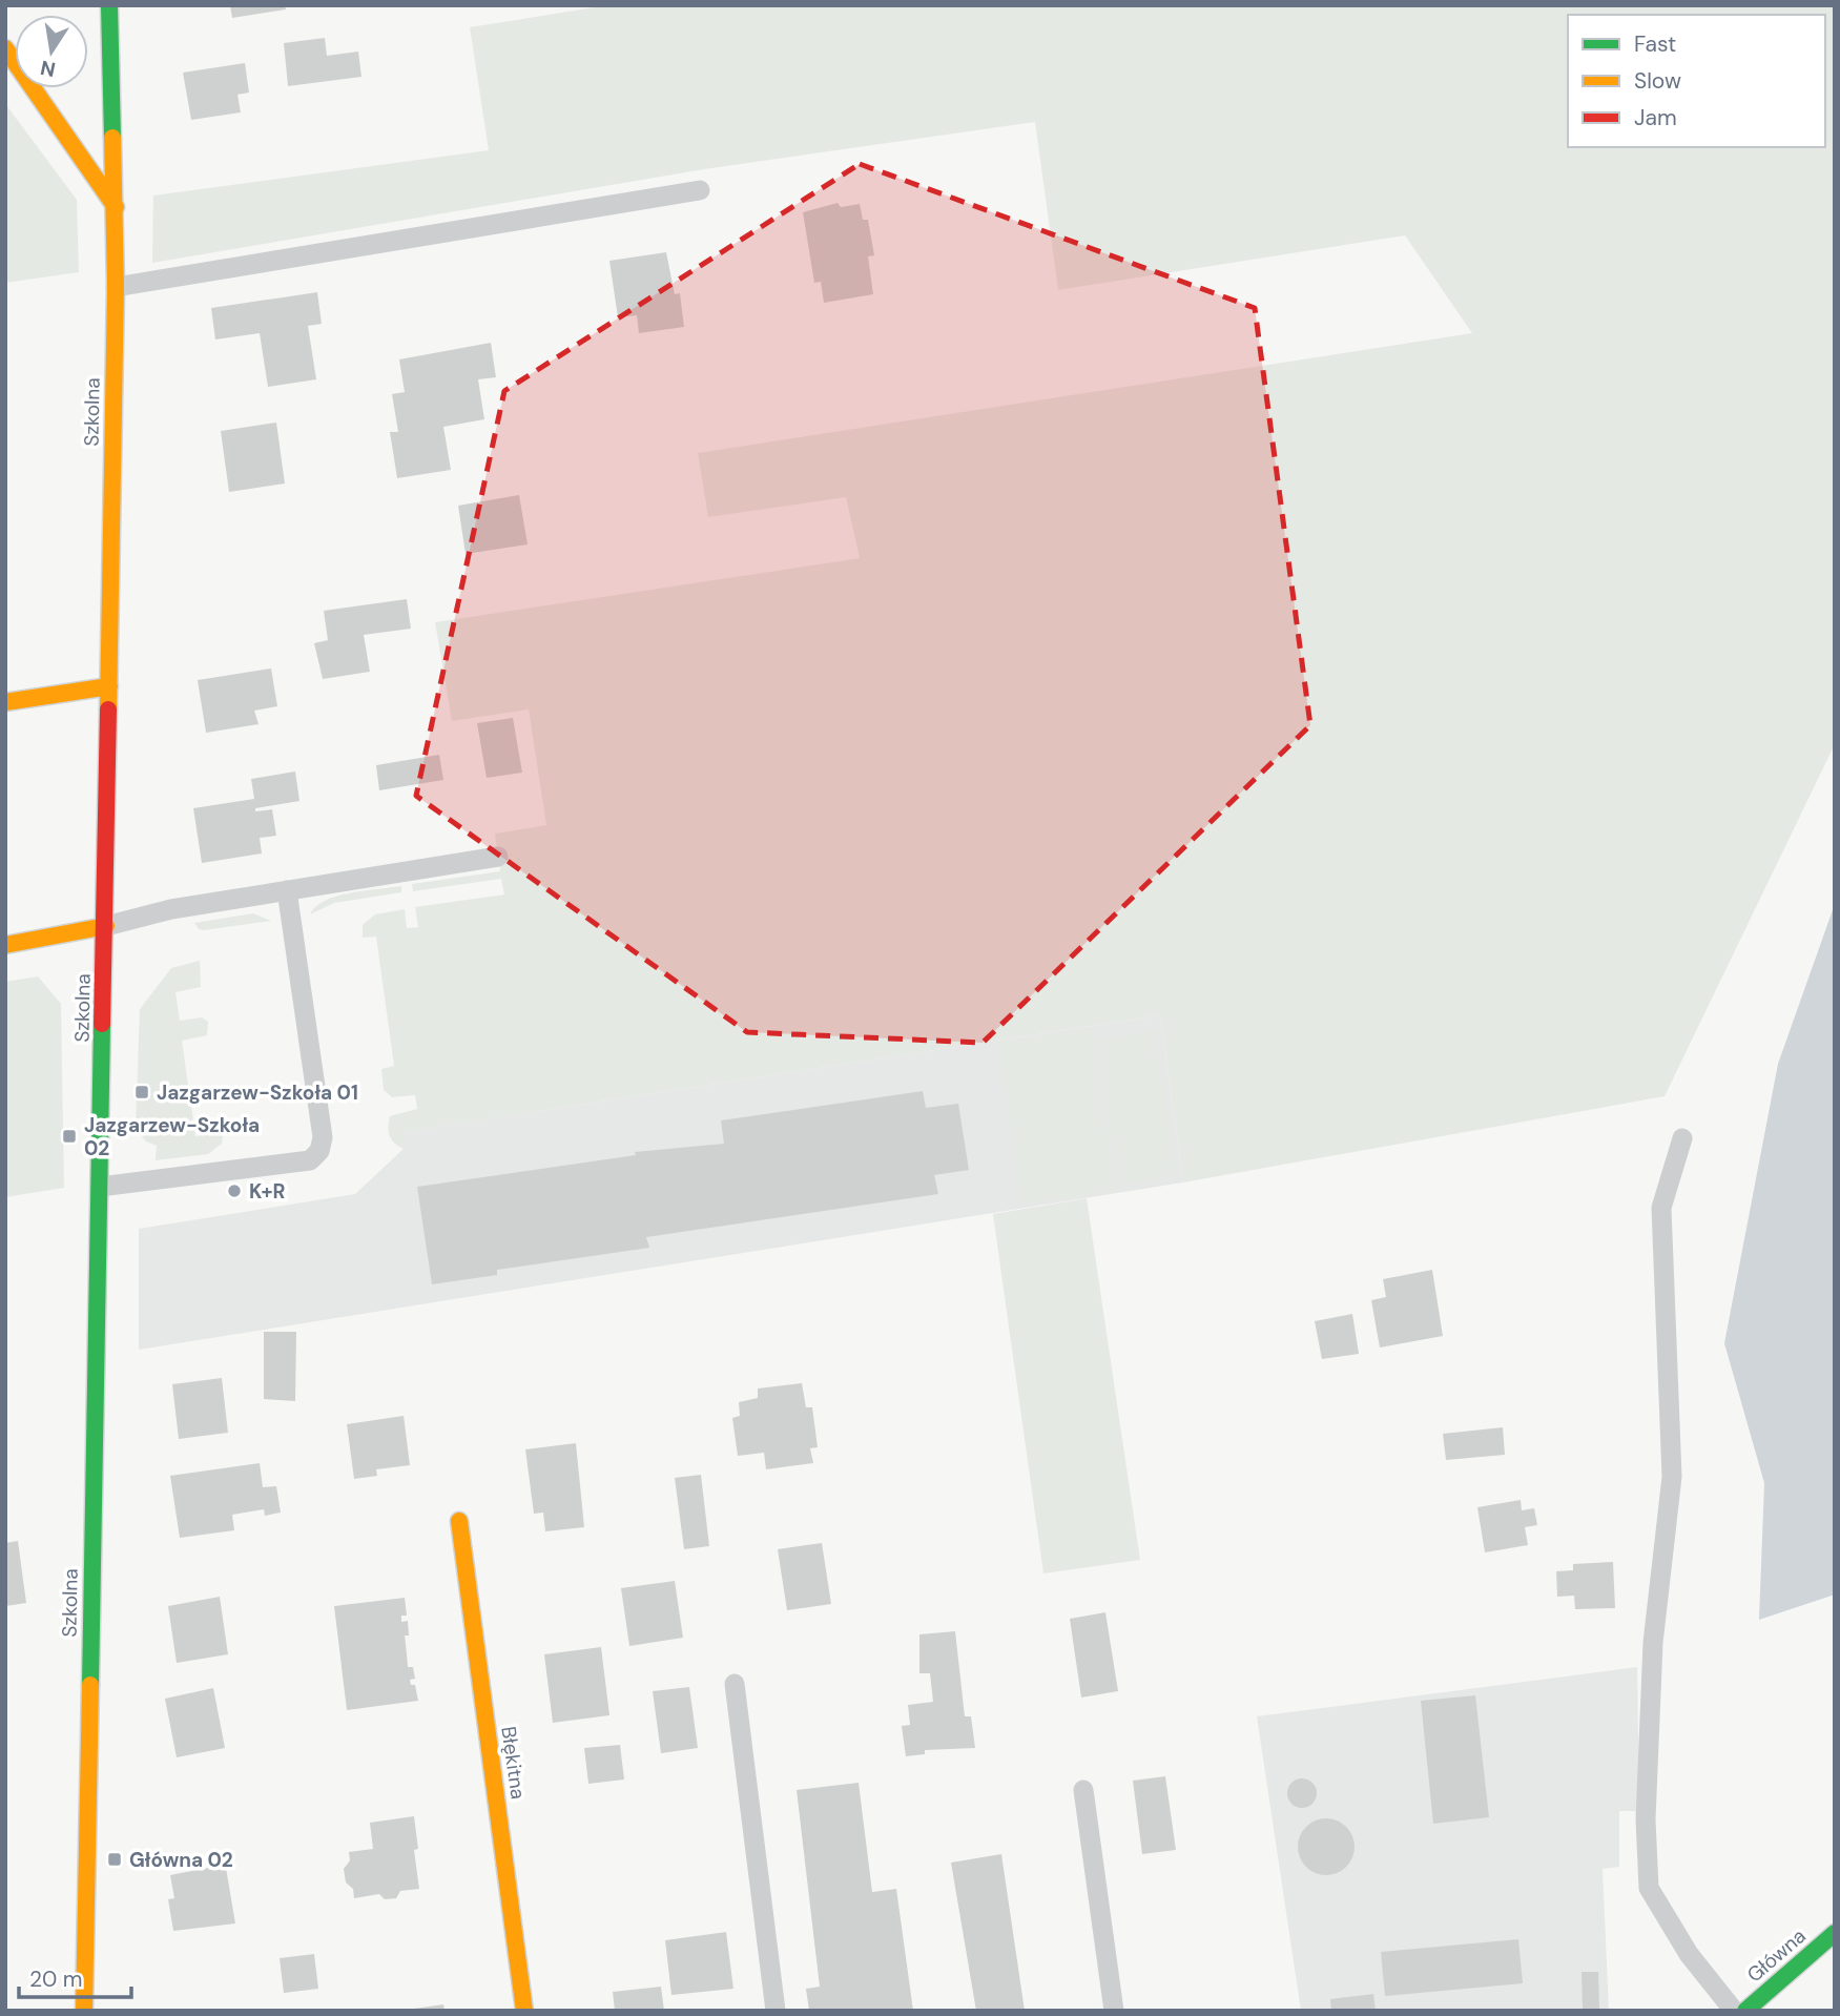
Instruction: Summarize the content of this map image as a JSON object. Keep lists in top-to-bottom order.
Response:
{
  "streets": {
    "street": ["Szkolna", "Błękitna", "Główna"]
  },
  "places": {
    "transit": ["Jazgarzew-Szkoła 01", "Jazgarzew-Szkoła 02", "Główna 02"],
    "other": ["K+R"]
  },
  "legend": ["Fast", "Slow", "Jam"],
  "scale_bar": "20 m",
  "north": "bottom"
}
